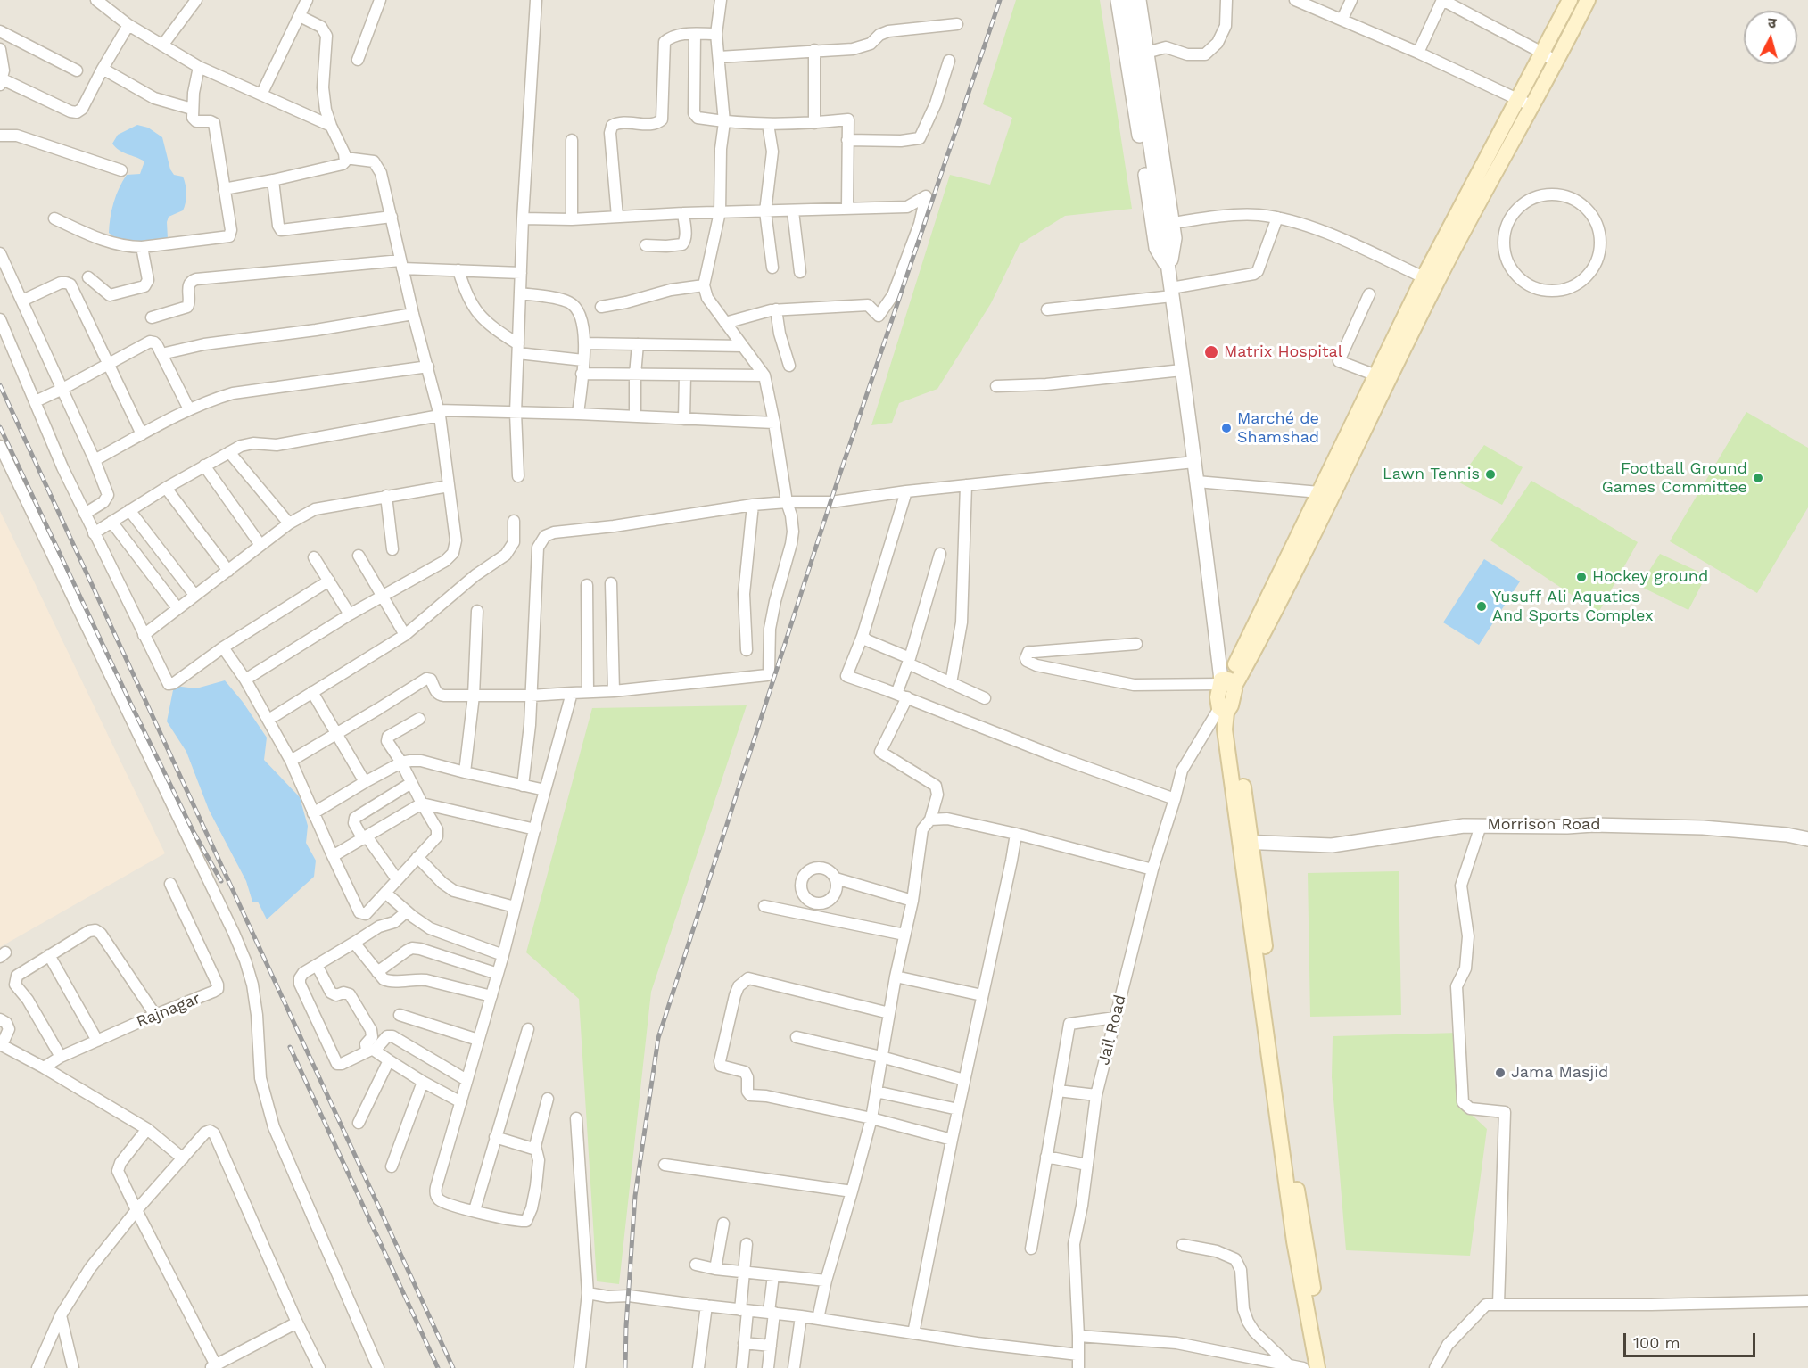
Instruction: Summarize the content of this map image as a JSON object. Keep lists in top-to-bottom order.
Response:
{
  "streets": {
    "street": ["Morrison Road", "Rajnagar", "Jail Road"]
  },
  "places": [
    "Matrix Hospital",
    "Marché de Shamshad",
    "Lawn Tennis",
    "Football Ground Games Committee",
    "Hockey ground",
    "Yusuff Ali Aquatics And Sports Complex",
    "Jama Masjid"
  ],
  "scale_bar": "100 m",
  "north": "top"
}
